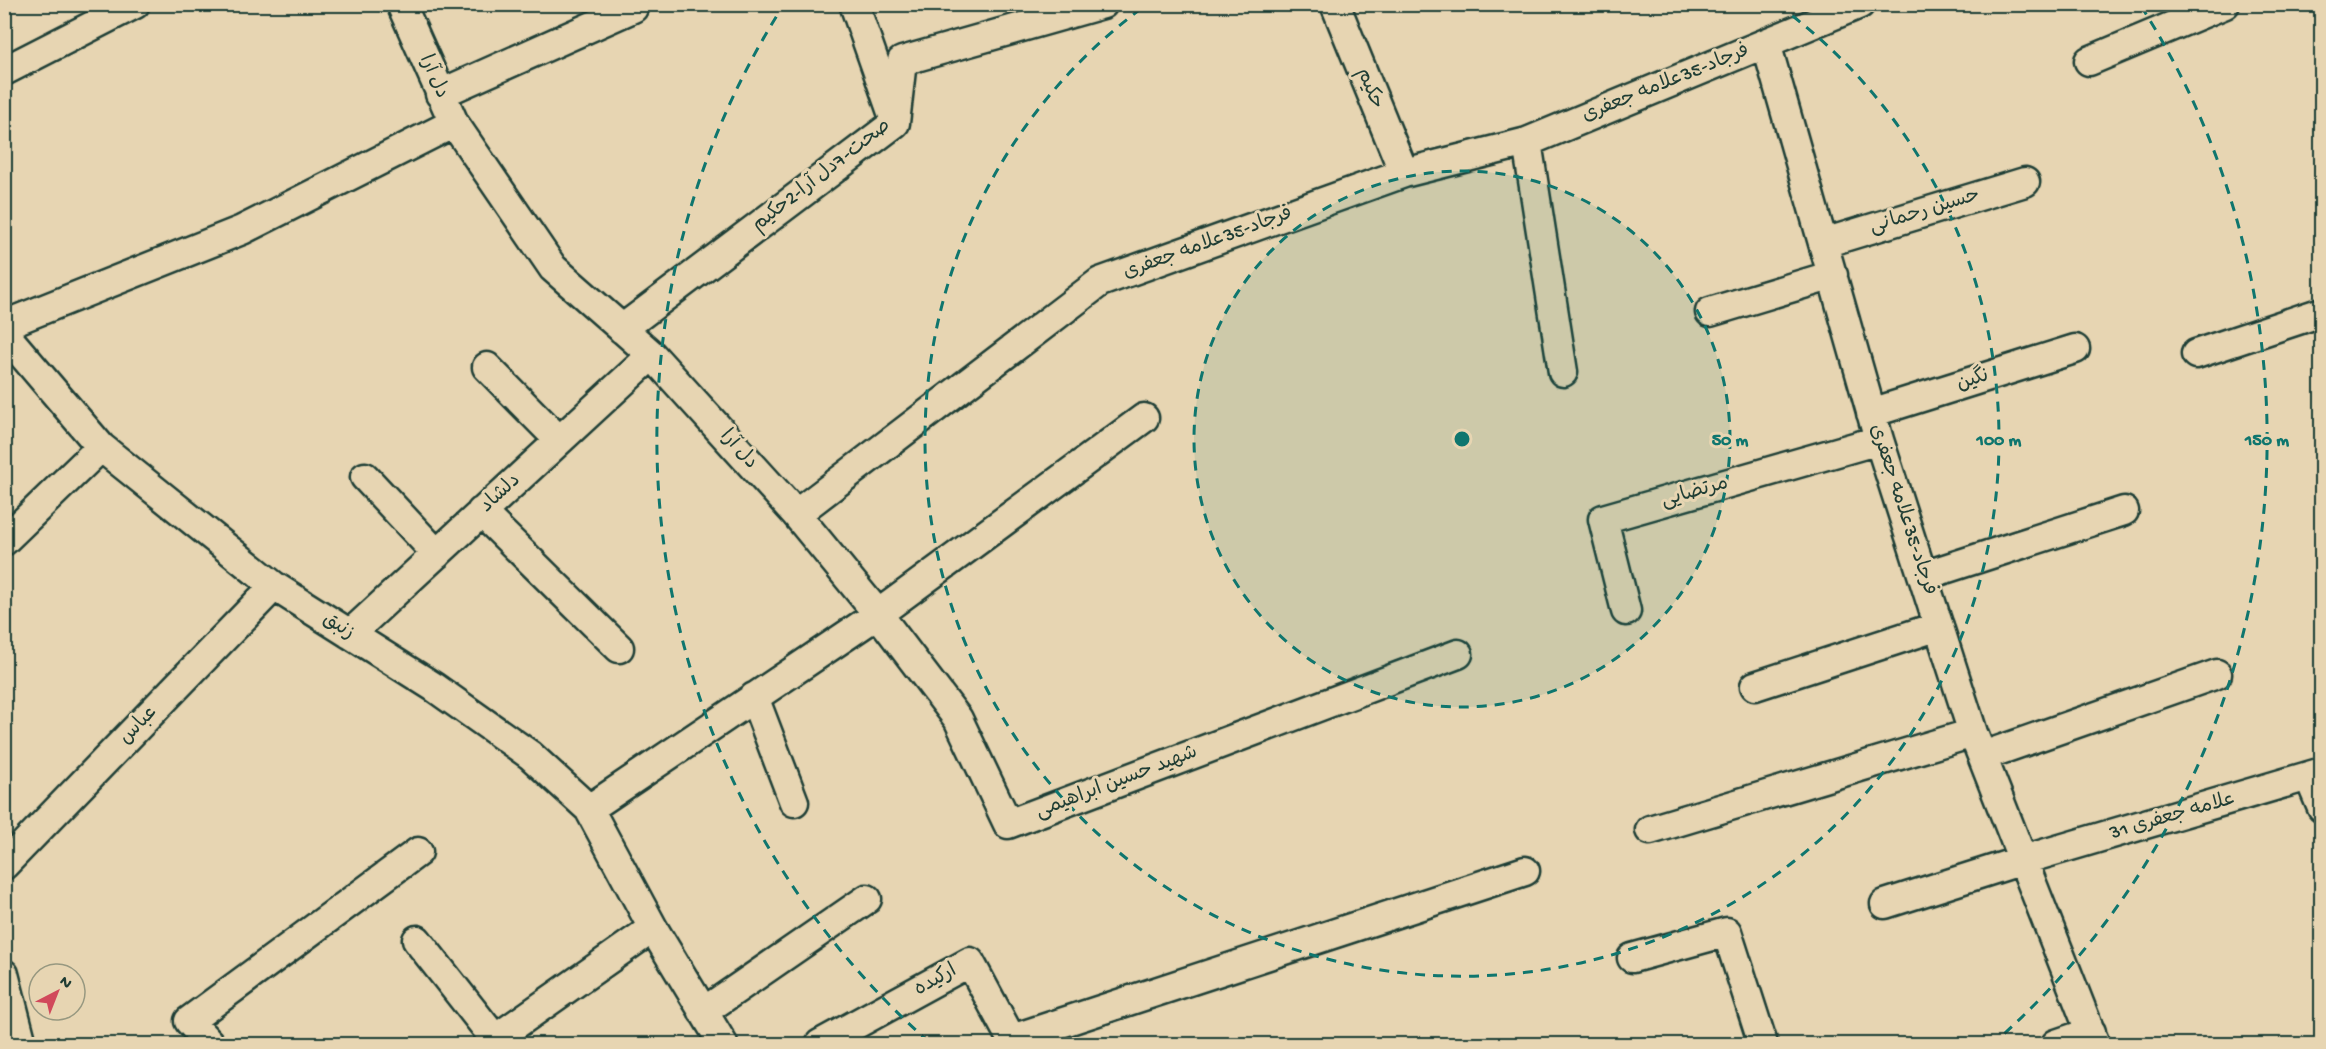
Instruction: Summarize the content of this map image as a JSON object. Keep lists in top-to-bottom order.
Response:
{
  "streets": {
    "street": [
      "دل آرا",
      "فرجاد-35علامه جعفری",
      "حکیم",
      "صحت-7دل آرا-2حکیم",
      "حسین رحمانی",
      "نگین",
      "مرتضایی",
      "دلشاد",
      "زنبق",
      "عباس",
      "شهید حسین ابراهیمی",
      "علامه جعفری 31",
      "ارکیده"
    ]
  },
  "crossings": [
    ["دل آرا", "فرجاد-35علامه جعفری"],
    ["دل آرا", "صحت-7دل آرا-2حکیم"],
    ["دل آرا", "دلشاد"],
    ["دل آرا", "شهید حسین ابراهیمی"],
    ["فرجاد-35علامه جعفری", "حکیم"],
    ["فرجاد-35علامه جعفری", "حسین رحمانی"],
    ["فرجاد-35علامه جعفری", "نگین"],
    ["فرجاد-35علامه جعفری", "مرتضایی"],
    ["فرجاد-35علامه جعفری", "علامه جعفری 31"],
    ["دلشاد", "زنبق"],
    ["زنبق", "عباس"]
  ],
  "north": "top right",
  "rings": ["50 m", "100 m", "150 m"]
}
